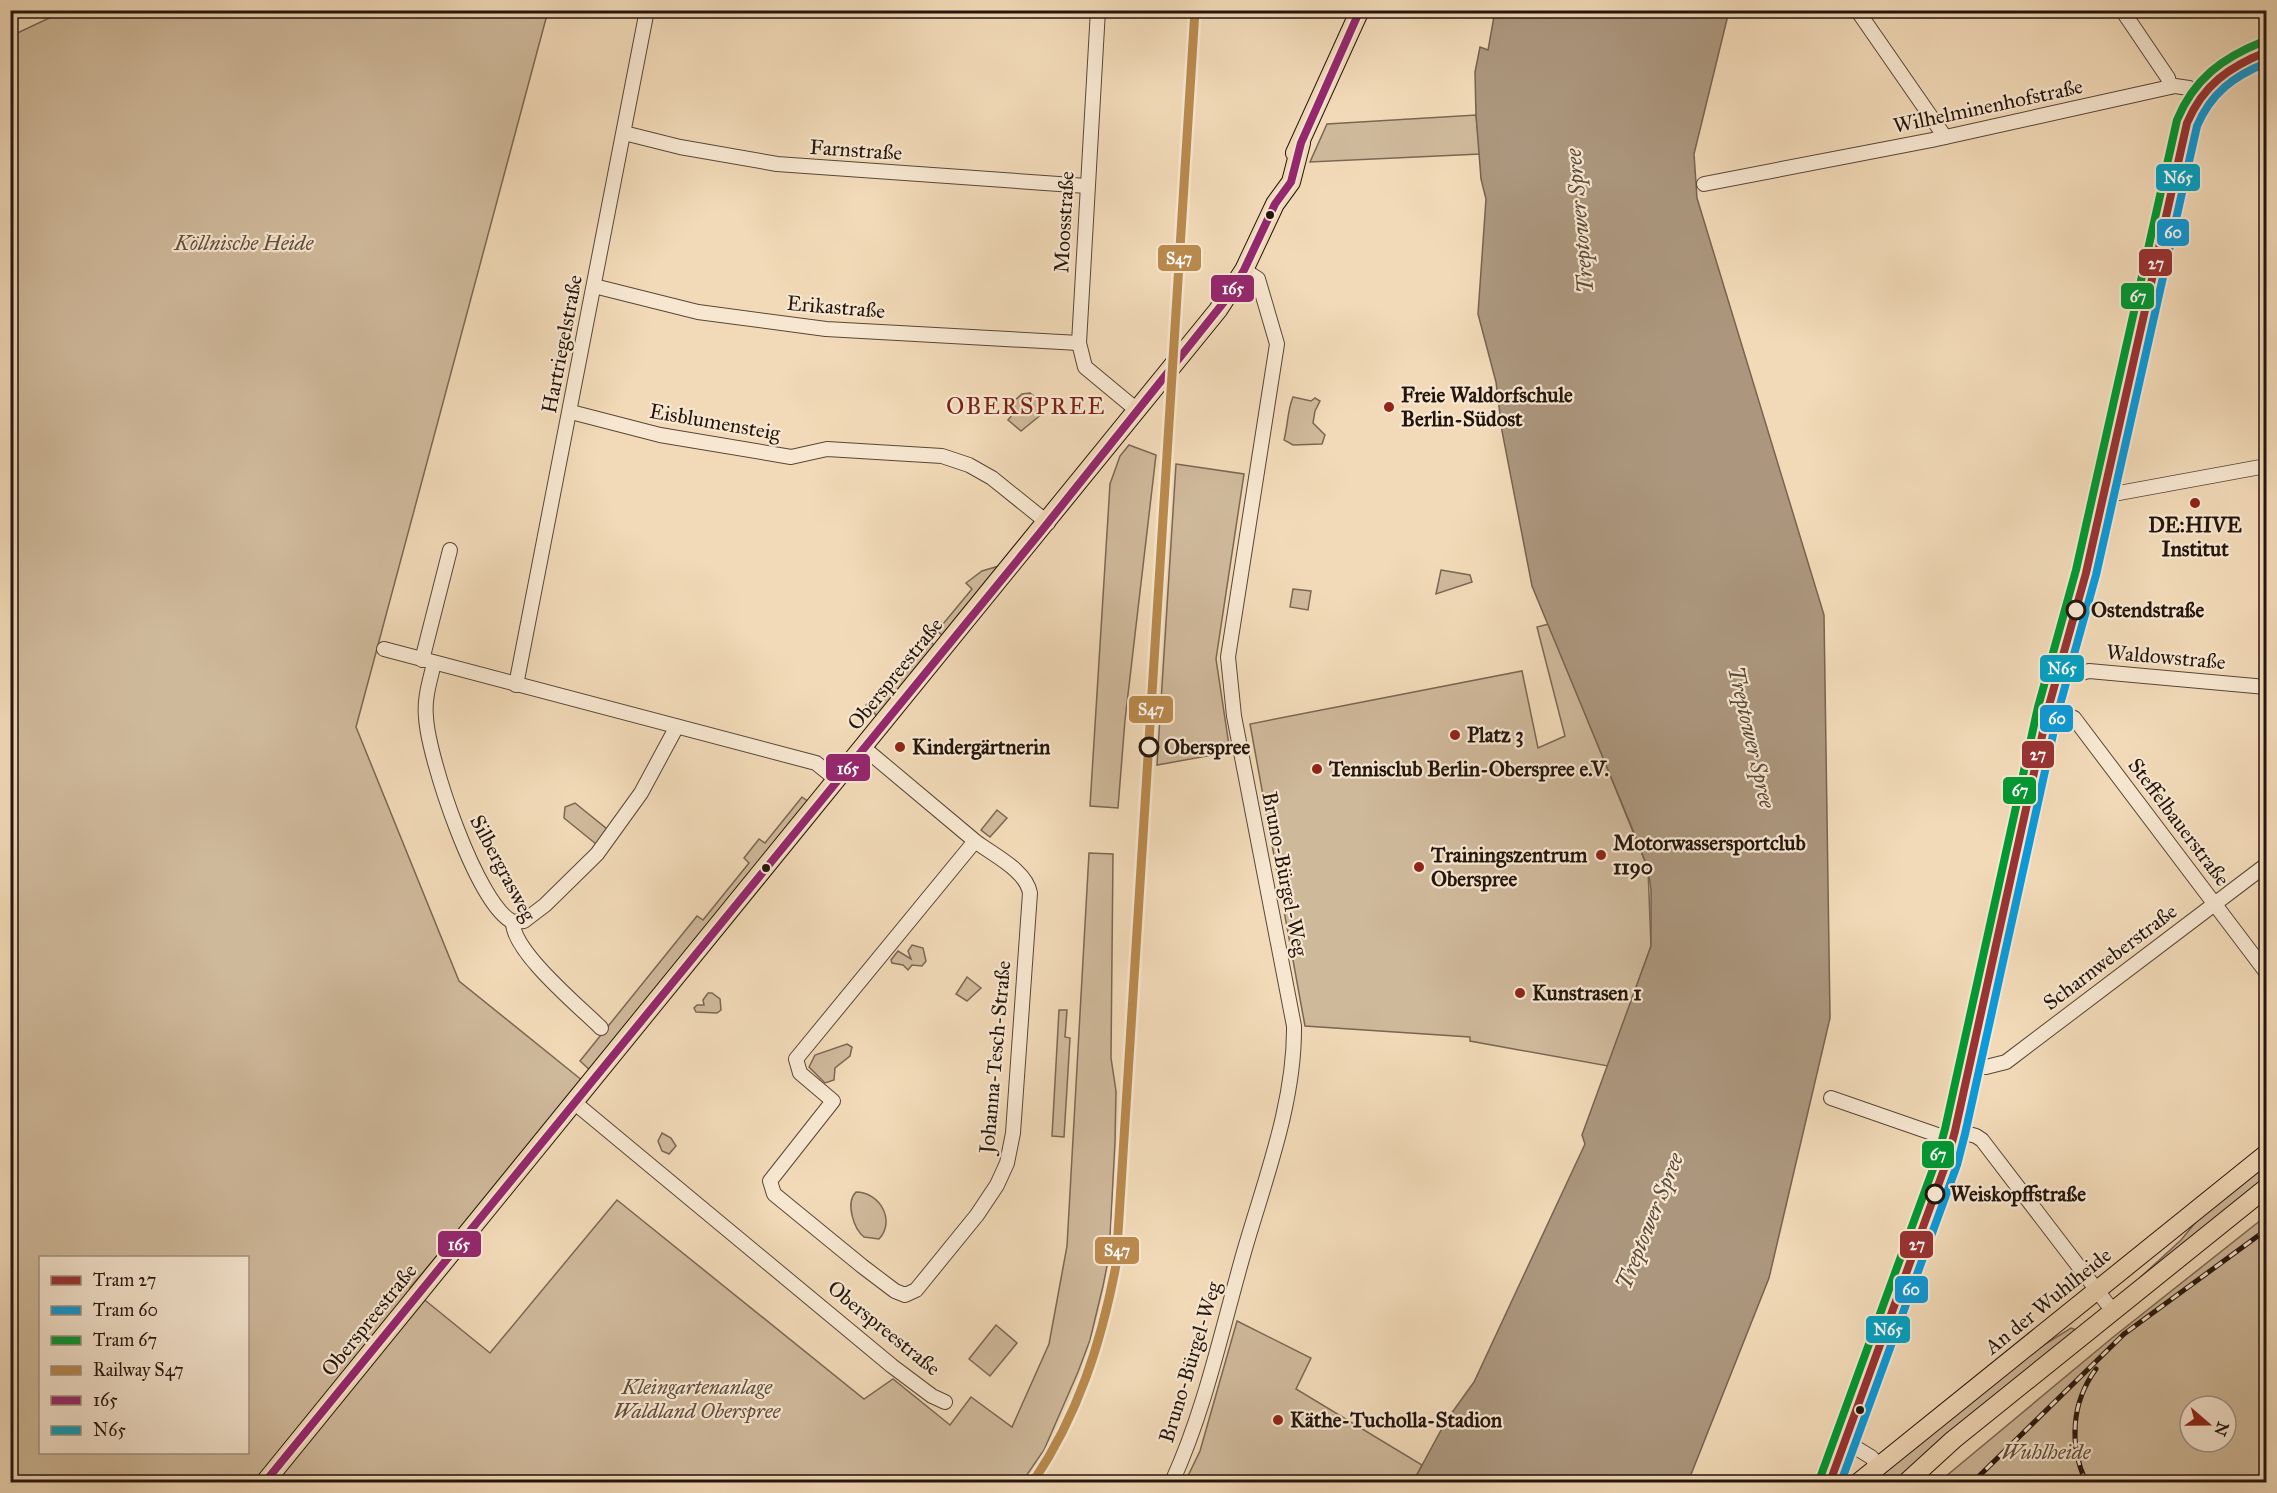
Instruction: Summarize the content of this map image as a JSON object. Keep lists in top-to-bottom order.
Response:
{
  "streets": {
    "main road": ["Oberspreestraße", "An der Wuhlheide"],
    "street": [
      "Wilhelminenhofstraße",
      "Farnstraße",
      "Moosstraße",
      "Erikastraße",
      "Hartriegelstraße",
      "Eisblumensteig",
      "Waldowstraße",
      "Steffelbauerstraße",
      "Silbergrasweg",
      "Bruno-Bürgel-Weg",
      "Scharnweberstraße",
      "Johanna-Tesch-Straße"
    ]
  },
  "crossings": [
    ["Farnstraße", "Moosstraße"],
    ["Farnstraße", "Hartriegelstraße"],
    ["Moosstraße", "Erikastraße"],
    ["Moosstraße", "Oberspreestraße"],
    ["Erikastraße", "Hartriegelstraße"],
    ["Hartriegelstraße", "Eisblumensteig"],
    ["Eisblumensteig", "Oberspreestraße"],
    ["Oberspreestraße", "Bruno-Bürgel-Weg"],
    ["Oberspreestraße", "Johanna-Tesch-Straße"],
    ["Steffelbauerstraße", "Scharnweberstraße"]
  ],
  "districts": ["OBERSPREE"],
  "water": ["Treptower Spree"],
  "parks": ["Köllnische Heide", "Kleingartenanlage Waldland Oberspree", "Wuhlheide"],
  "places": [
    "Freie Waldorfschule Berlin-Südost",
    "DE:HIVE Institut",
    "Ostendstraße",
    "Platz 3",
    "Kindergärtnerin",
    "Oberspree",
    "Tennisclub Berlin-Oberspree e.V.",
    "Motorwassersportclub 1190",
    "Trainingszentrum Oberspree",
    "Kunstrasen 1",
    "Weiskopffstraße",
    "Käthe-Tucholla-Stadion"
  ],
  "lines": [
    "rail line S47",
    "transit line 165",
    "tram line 67",
    "tram line 27",
    "transit line N65",
    "tram line 60"
  ],
  "legend": [
    "Tram 27",
    "Tram 60",
    "Tram 67",
    "Railway S47",
    "165",
    "N65"
  ],
  "north": "right"
}
